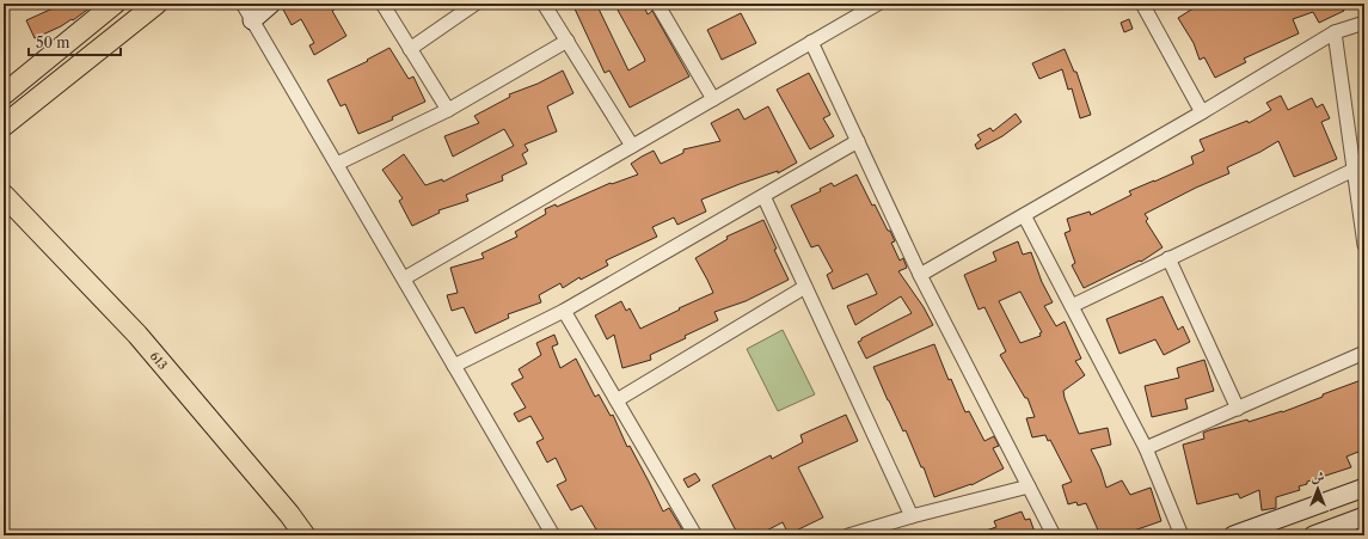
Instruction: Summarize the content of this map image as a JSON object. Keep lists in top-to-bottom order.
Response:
{
  "streets": {
    "main road": ["613"]
  },
  "scale_bar": "50 m",
  "north": "top"
}
